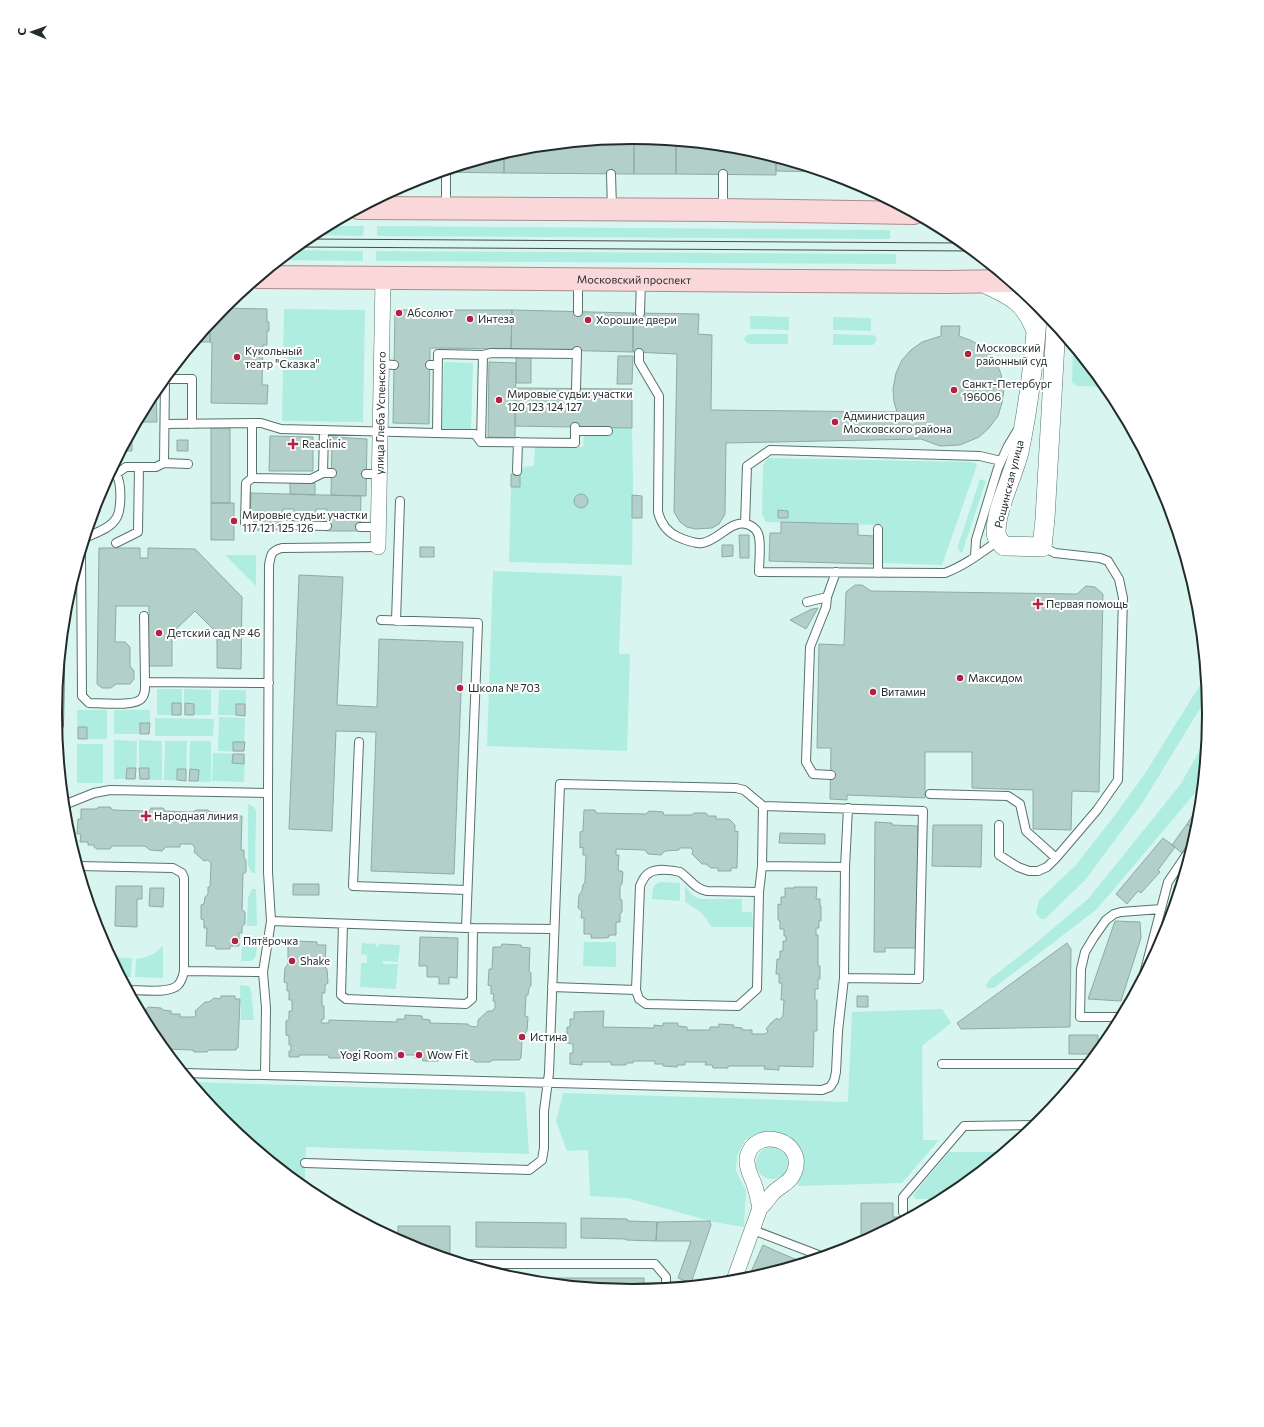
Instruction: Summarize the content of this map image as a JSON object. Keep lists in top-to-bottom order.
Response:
{
  "streets": {
    "main road": ["Московский проспект"],
    "street": ["улица Глеба Успенского", "Рощинская улица"]
  },
  "crossings": [
    ["Московский проспект", "улица Глеба Успенского"]
  ],
  "places": {
    "other": [
      "Абсолют",
      "Интеза",
      "Хорошие двери",
      "Московский районный суд",
      "Кукольный театр \"Сказка\"",
      "Санкт-Петербург 196006",
      "Мировые судьи: участки 120 123 124 127",
      "Администрация Московского района",
      "Мировые судьи: участки 117 121 125 126",
      "Детский сад № 46",
      "Максидом",
      "Школа № 703",
      "Витамин",
      "Пятёрочка",
      "Shake",
      "Истина",
      "Yogi Room",
      "Wow Fit"
    ],
    "health": ["Reaclinic", "Первая помощь", "Народная линия"]
  },
  "north": "left"
}
